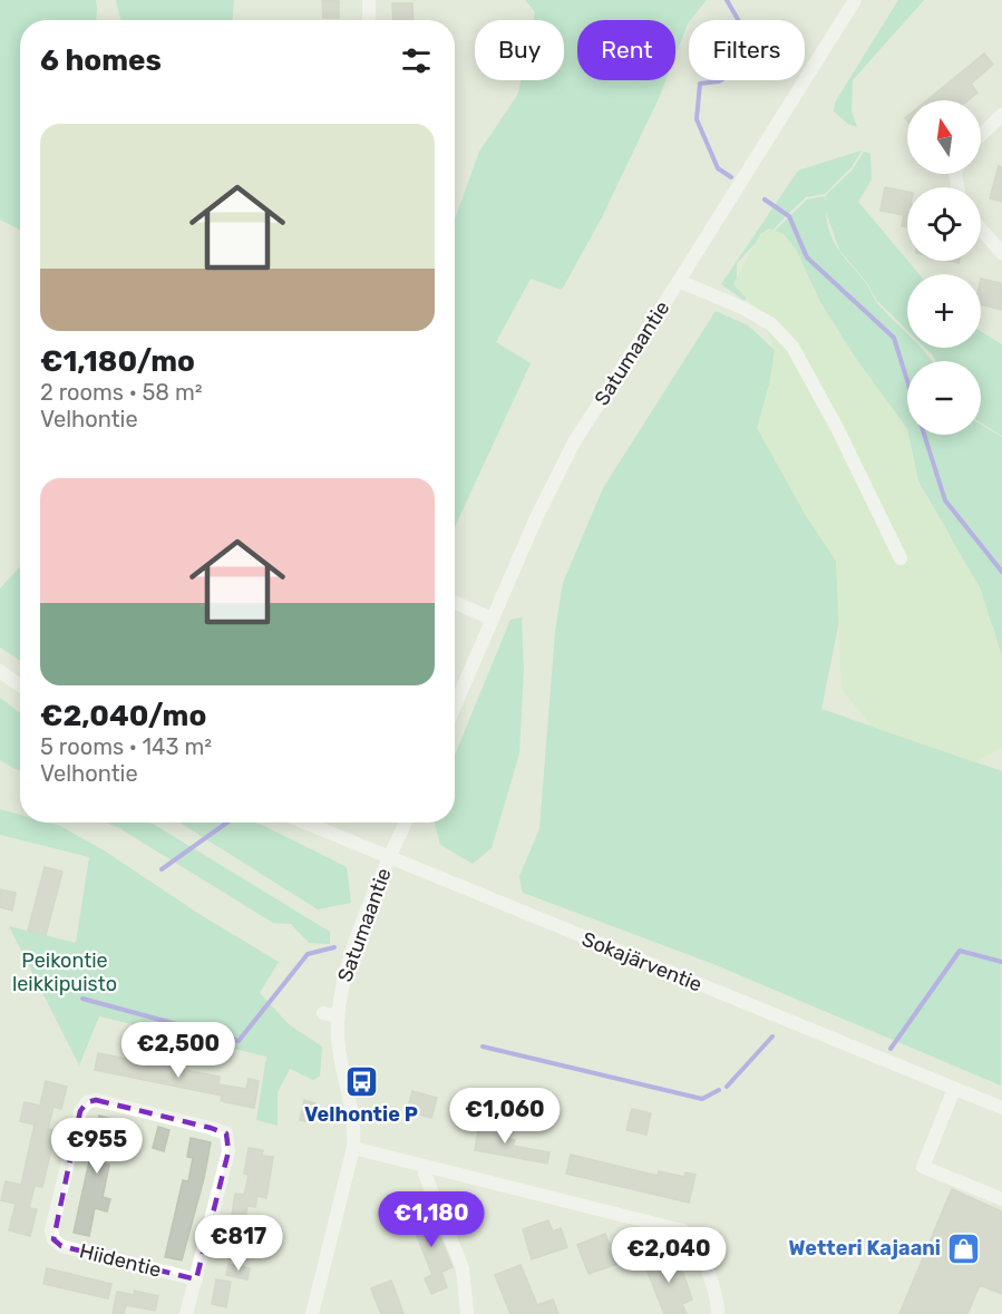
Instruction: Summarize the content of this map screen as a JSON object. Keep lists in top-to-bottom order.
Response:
{
  "streets": {
    "street": ["Satumaantie", "Sokajärventie", "Hiidentie"]
  },
  "crossings": [
    ["Satumaantie", "Sokajärventie"]
  ],
  "parks": ["Peikontie leikkipuisto"],
  "places": {
    "bus stop": ["Velhontie P"],
    "shop": ["Wetteri Kajaani"]
  },
  "north": "top",
  "page": {
    "chip": ["Buy", "Rent", "Filters"],
    "heading": "6 homes",
    "map_buttons": ["+", "−"],
    "list": [
      {
        "name": "€1,180/mo",
        "note": "2 rooms · 58 m² · Velhontie"
      },
      {
        "name": "€2,040/mo",
        "note": "5 rooms · 143 m² · Velhontie"
      }
    ],
    "price": [
      "€2,500",
      "€1,060",
      "€955",
      "€1,180",
      "€817",
      "€2,040"
    ]
  }
}
